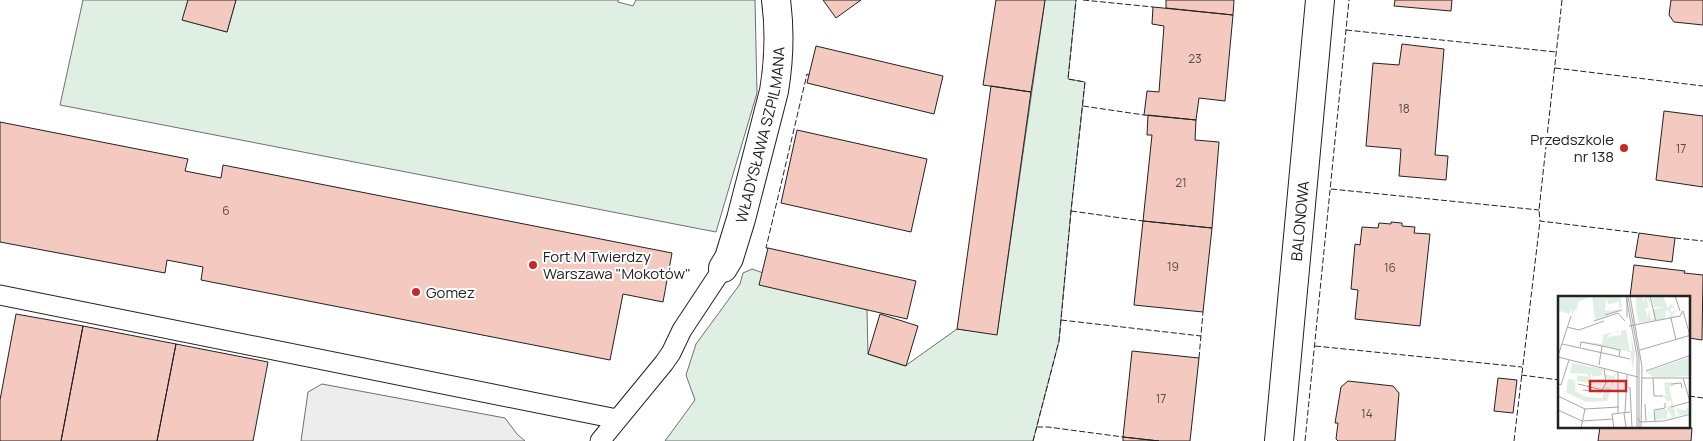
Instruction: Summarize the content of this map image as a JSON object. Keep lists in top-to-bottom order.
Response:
{
  "streets": {
    "street": ["WŁADYSŁAWA SZPILMANA", "BALONOWA"]
  },
  "places": ["Przedszkole nr 138", "Fort M Twierdzy Warszawa \"Mokotów\"", "Gomez"],
  "house_numbers": [
    "23",
    "18",
    "17",
    "21",
    "6",
    "19",
    "16",
    "17",
    "14"
  ]
}
